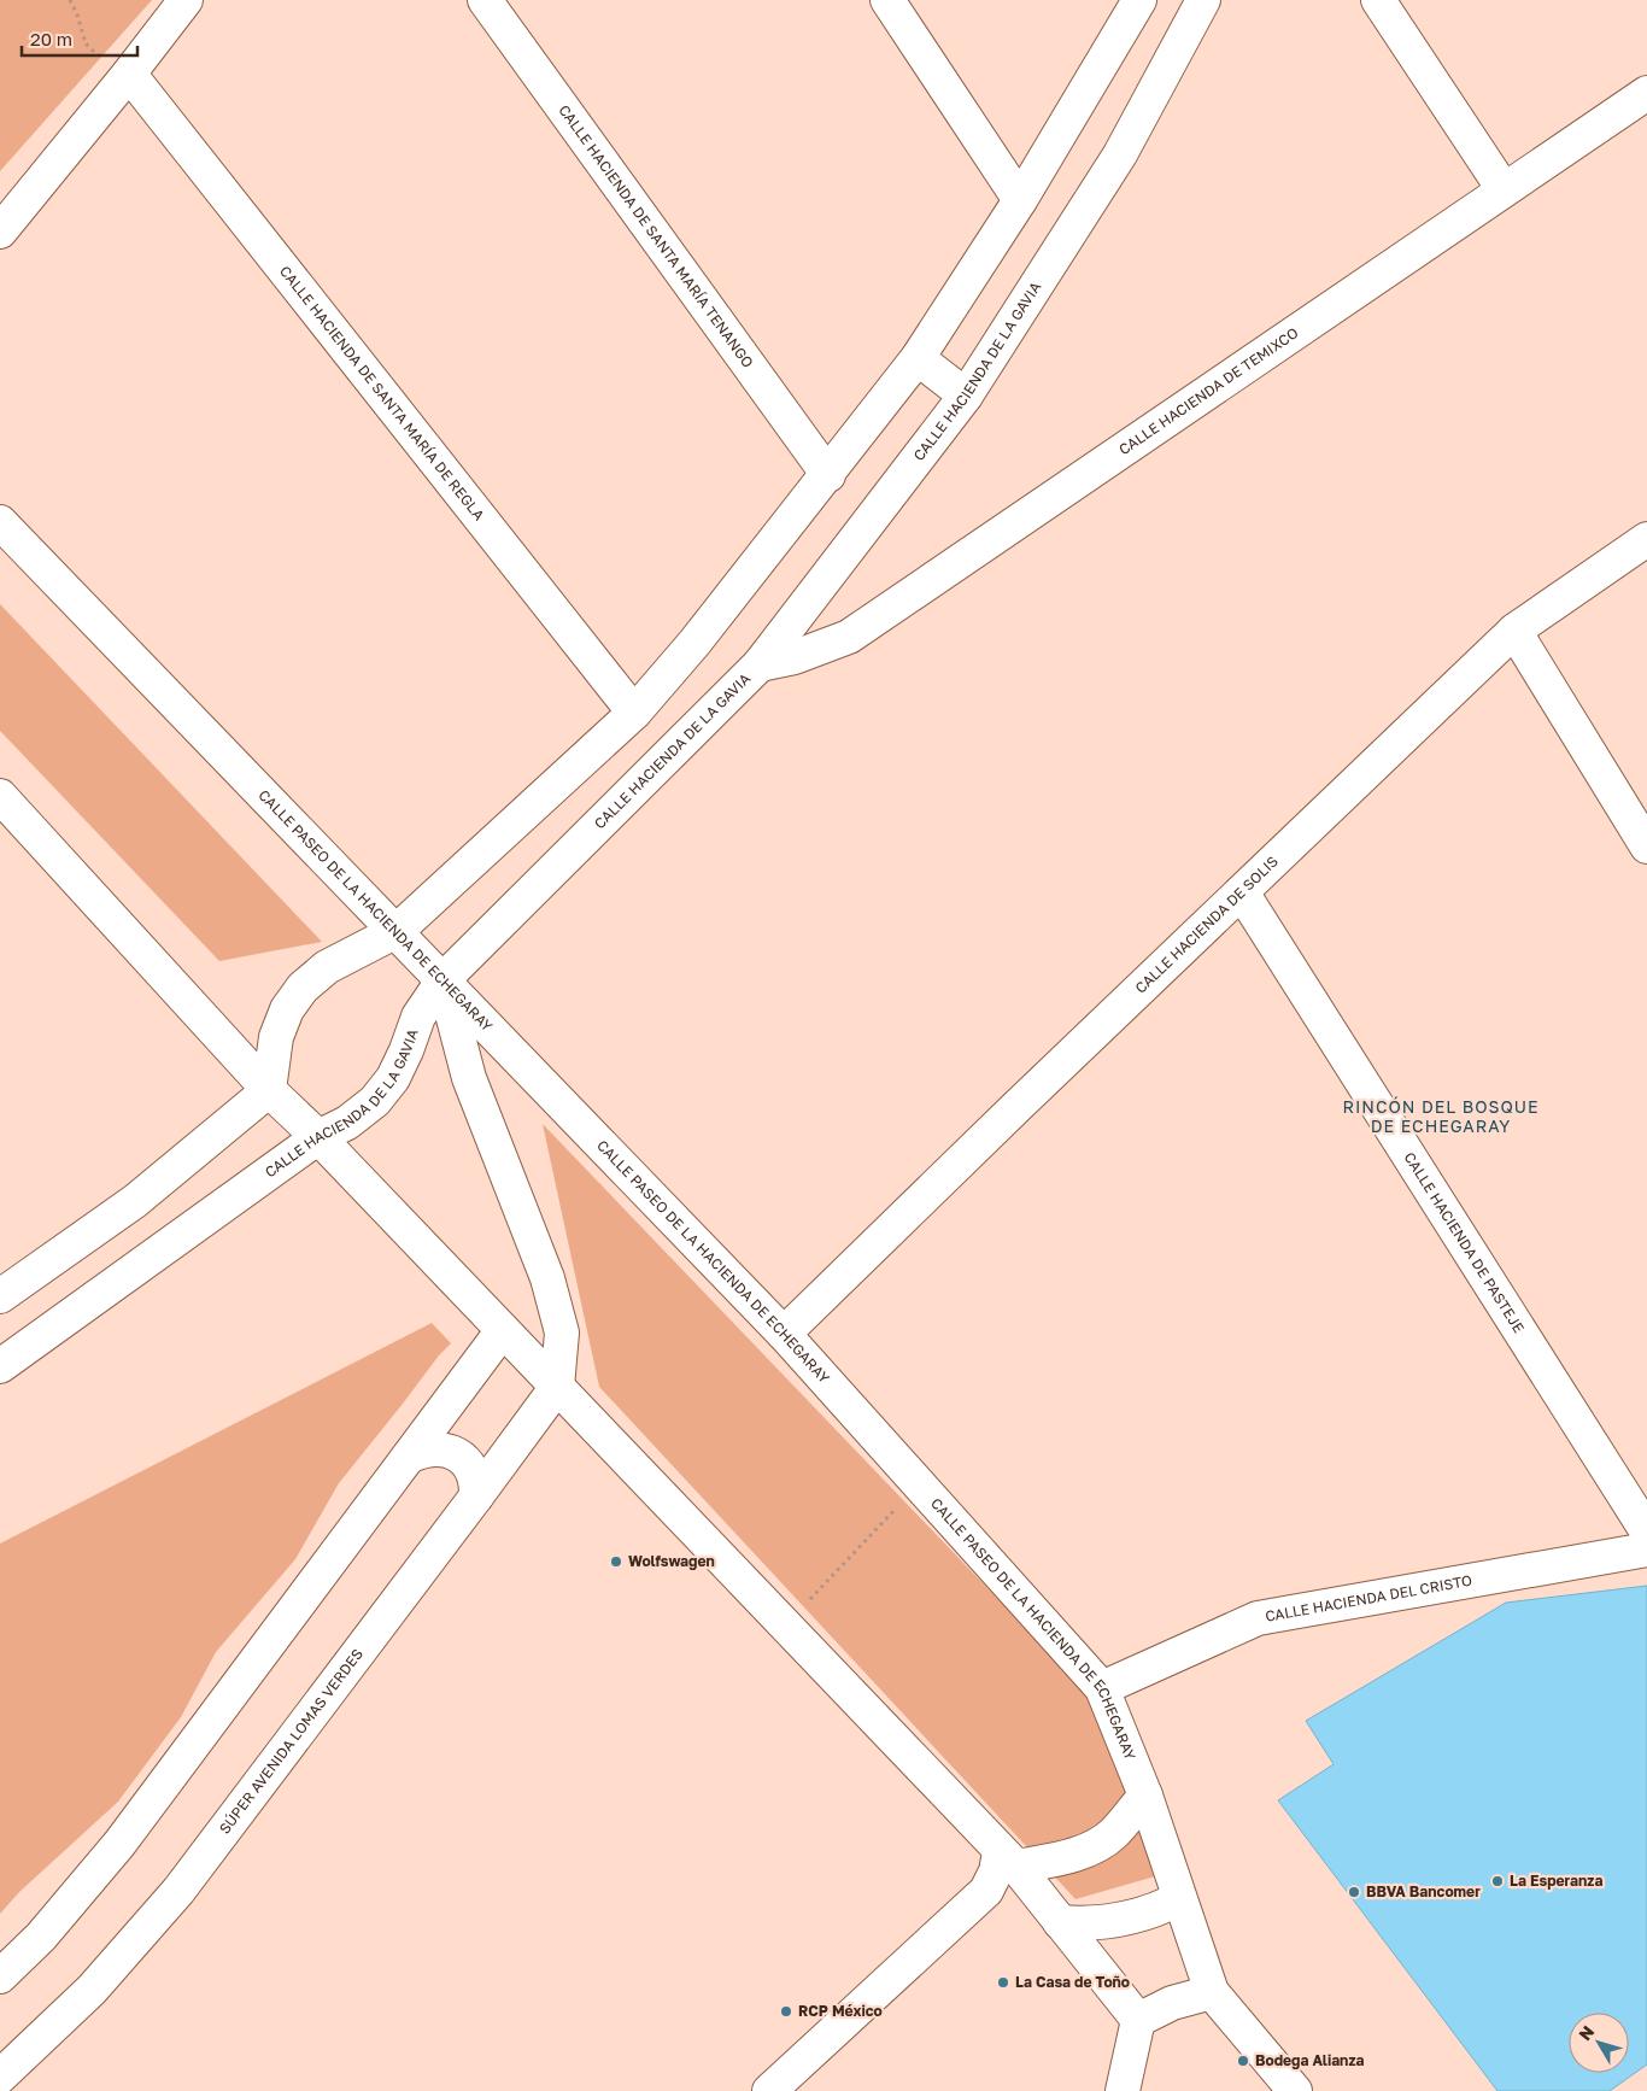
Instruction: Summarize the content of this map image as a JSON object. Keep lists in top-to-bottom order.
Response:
{
  "streets": {
    "main road": [
      "CALLE HACIENDA DE SANTA MARÍA TENANGO",
      "CALLE HACIENDA DE LA GAVIA",
      "CALLE HACIENDA DE TEMIXCO",
      "CALLE HACIENDA DE SANTA MARÍA DE REGLA",
      "CALLE PASEO DE LA HACIENDA DE ECHEGARAY",
      "CALLE HACIENDA DE SOLIS",
      "CALLE HACIENDA DE PASTEJE",
      "CALLE HACIENDA DEL CRISTO",
      "SÚPER AVENIDA LOMAS VERDES"
    ]
  },
  "crossings": [
    ["CALLE HACIENDA DE LA GAVIA", "CALLE HACIENDA DE TEMIXCO"],
    ["CALLE HACIENDA DE LA GAVIA", "CALLE PASEO DE LA HACIENDA DE ECHEGARAY"],
    ["CALLE PASEO DE LA HACIENDA DE ECHEGARAY", "CALLE HACIENDA DE SOLIS"],
    ["CALLE PASEO DE LA HACIENDA DE ECHEGARAY", "CALLE HACIENDA DEL CRISTO"],
    ["CALLE HACIENDA DE SOLIS", "CALLE HACIENDA DE PASTEJE"]
  ],
  "districts": ["RINCÓN DEL BOSQUE DE ECHEGARAY"],
  "places": [
    "Wolfswagen",
    "La Esperanza",
    "BBVA Bancomer",
    "La Casa de Toño",
    "RCP México",
    "Bodega Alianza"
  ],
  "scale_bar": "20 m",
  "north": "top left"
}
